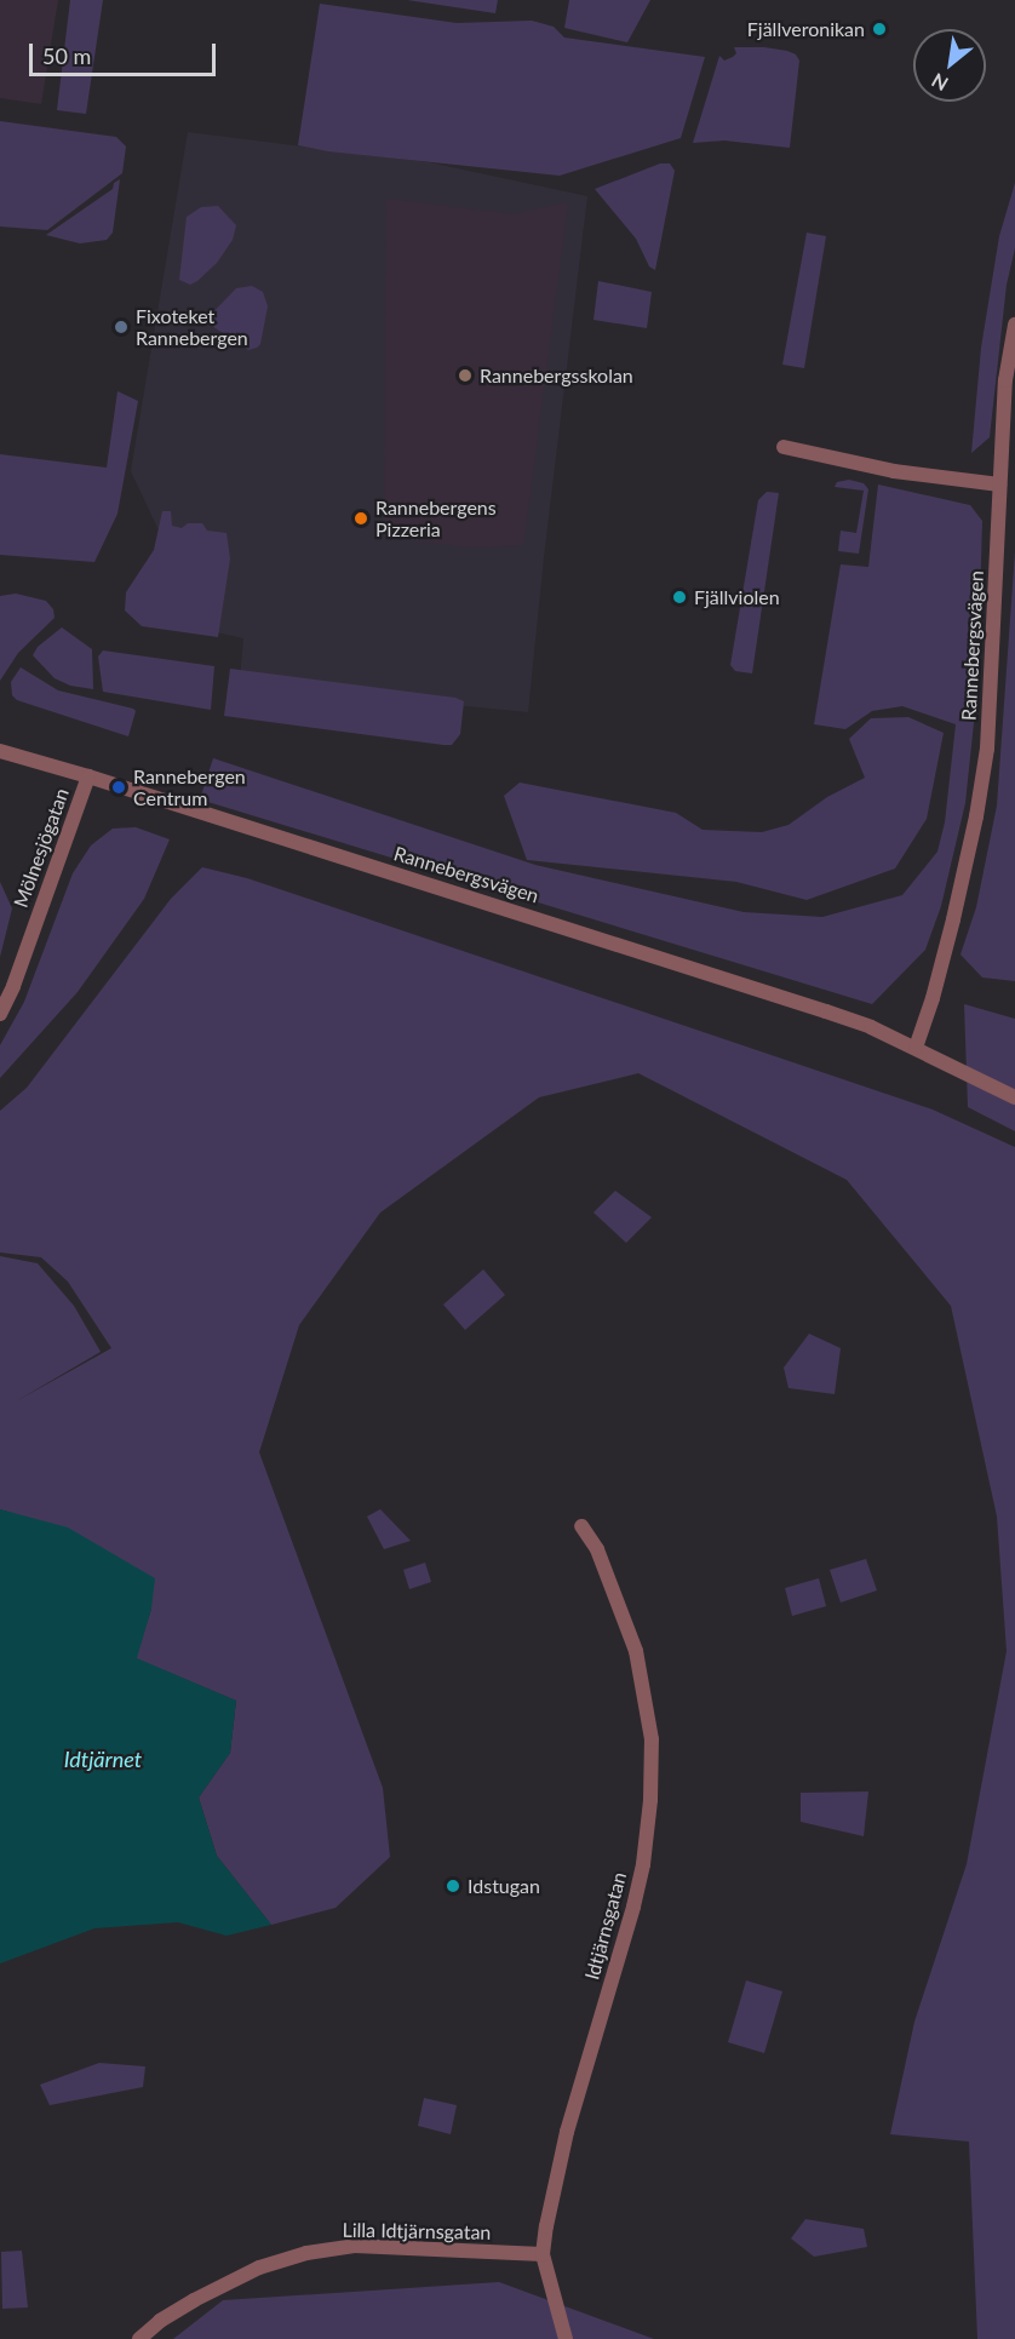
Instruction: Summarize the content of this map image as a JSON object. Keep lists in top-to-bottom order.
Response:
{
  "streets": {
    "street": [
      "Rannebergsvägen",
      "Mölnesjögatan",
      "Idtjärnsgatan",
      "Lilla Idtjärnsgatan"
    ]
  },
  "crossings": [
    ["Rannebergsvägen", "Mölnesjögatan"],
    ["Idtjärnsgatan", "Lilla Idtjärnsgatan"]
  ],
  "water": ["Idtjärnet"],
  "places": [
    "Fjällveronikan",
    "Fixoteket Rannebergen",
    "Rannebergsskolan",
    "Rannebergens Pizzeria",
    "Fjällviolen",
    "Rannebergen Centrum",
    "Idstugan"
  ],
  "scale_bar": "50 m",
  "north": "bottom left"
}
